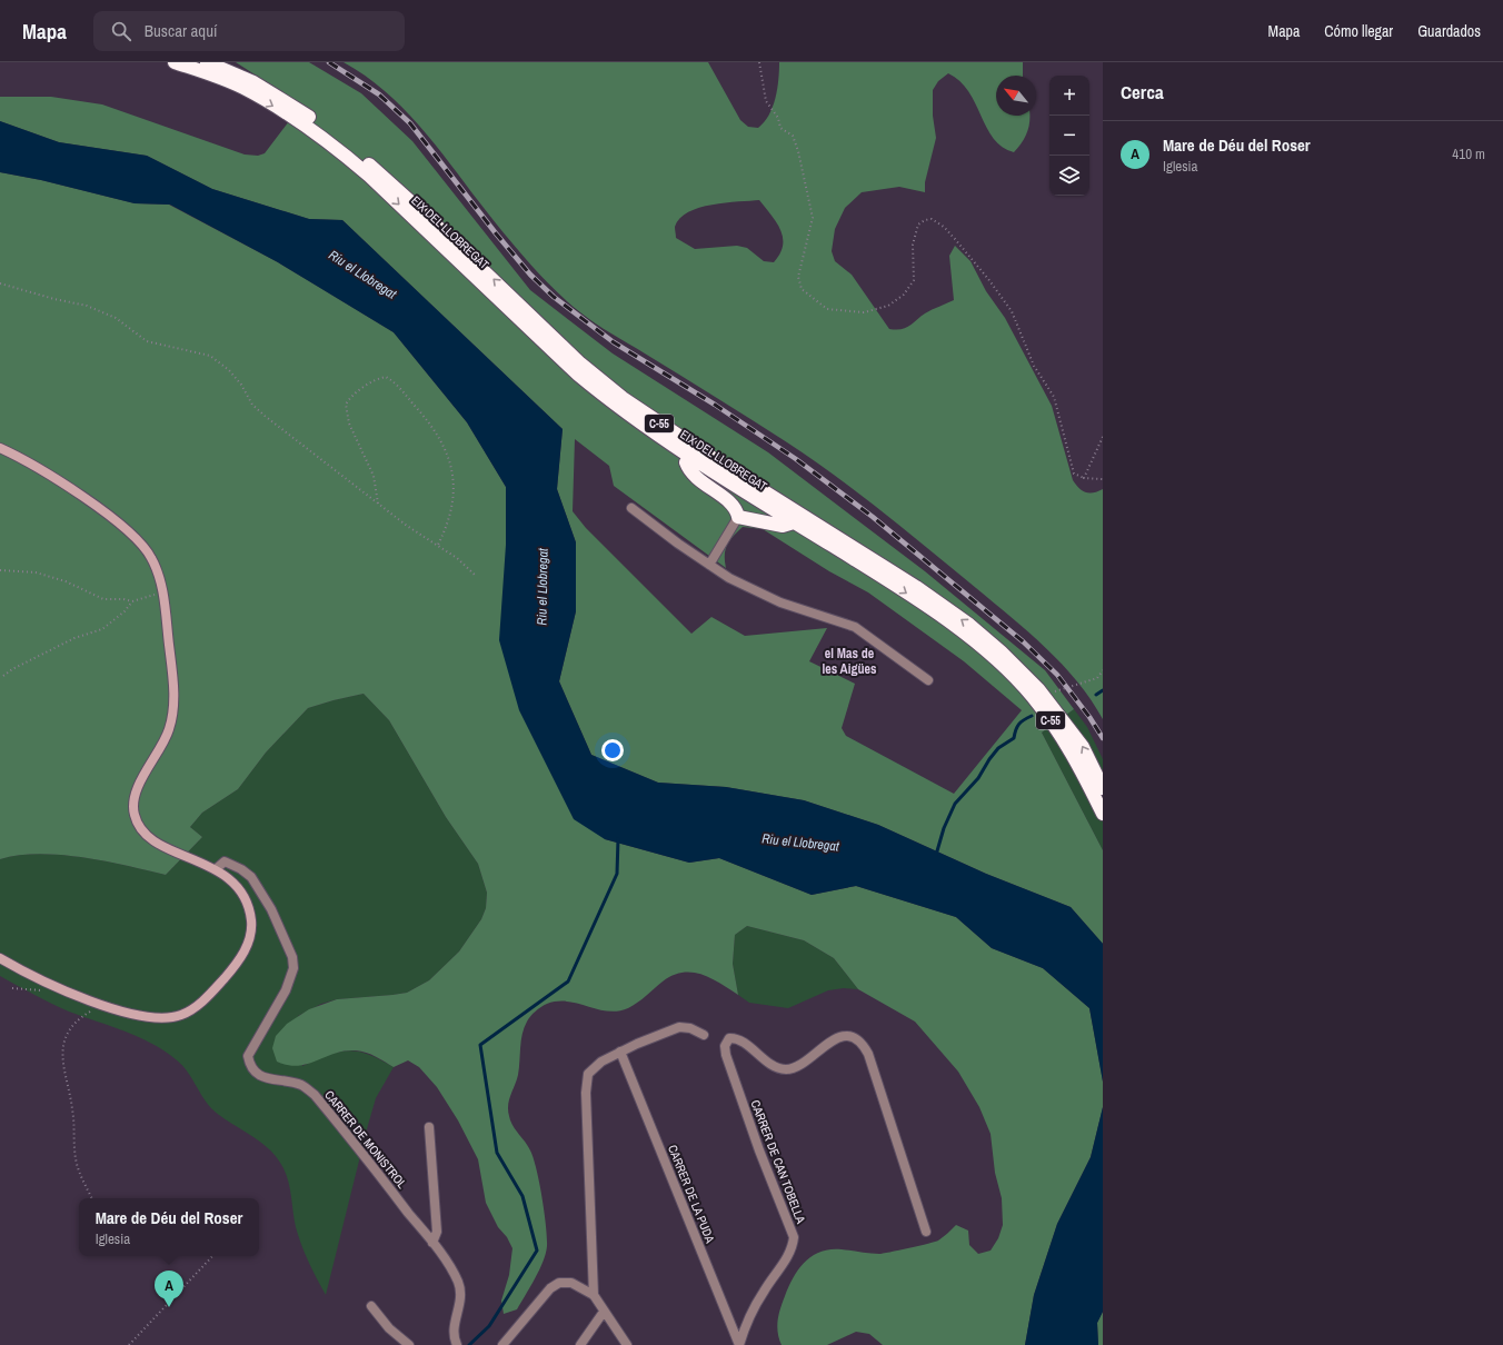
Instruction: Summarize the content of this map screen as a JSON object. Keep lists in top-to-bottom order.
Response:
{
  "streets": {
    "highway": ["EIX DEL LLOBREGAT", "C-55"],
    "street": ["CARRER DE MONISTROL", "CARRER DE CAN TOBELLA", "CARRER DE LA PUDA"]
  },
  "crossings": [
    ["CARRER DE CAN TOBELLA", "CARRER DE LA PUDA"]
  ],
  "districts": ["el Mas de les Aigües"],
  "water": ["Riu el Llobregat"],
  "north": "top left",
  "page": {
    "header": "Mapa",
    "search": "Buscar aquí",
    "nav": ["Mapa", "Cómo llegar", "Guardados"],
    "heading": "Cerca",
    "map_buttons": ["+", "−"],
    "list": [
      {
        "mark": "A",
        "name": "Mare de Déu del Roser",
        "note": "Iglesia",
        "value": "410 m"
      }
    ],
    "popup": ["Mare de Déu del Roser", "Iglesia"],
    "pins": "A"
  }
}
